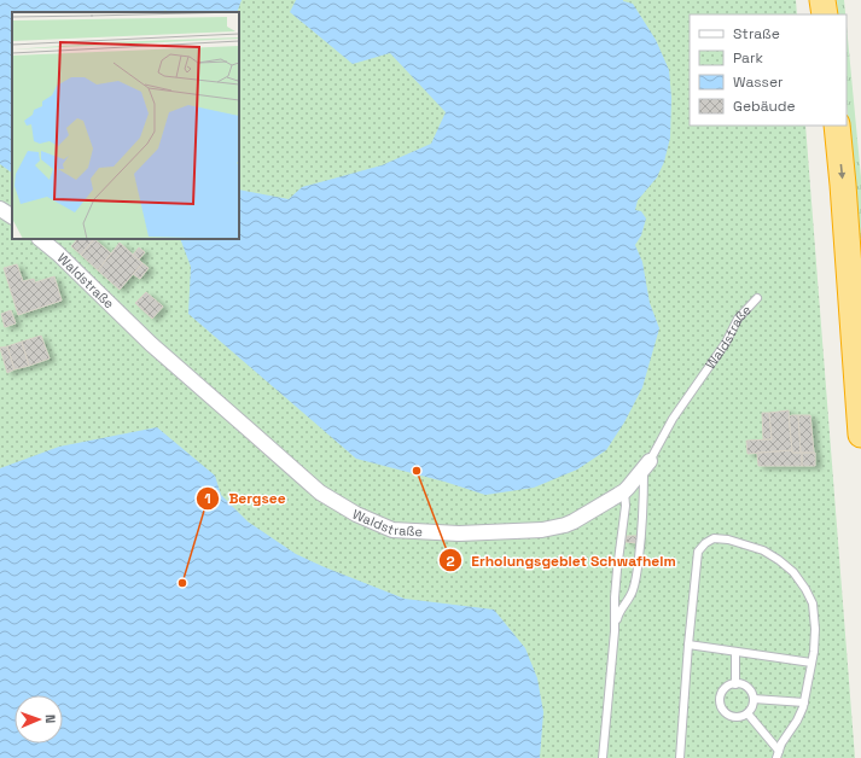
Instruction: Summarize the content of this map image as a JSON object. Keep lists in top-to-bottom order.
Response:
{
  "streets": {
    "street": ["Waldstraße"]
  },
  "places": ["Erholungsgebiet Schwafheim", "Bergsee"],
  "legend": [
    "Straße",
    "Park",
    "Wasser",
    "Gebäude"
  ],
  "north": "right"
}
